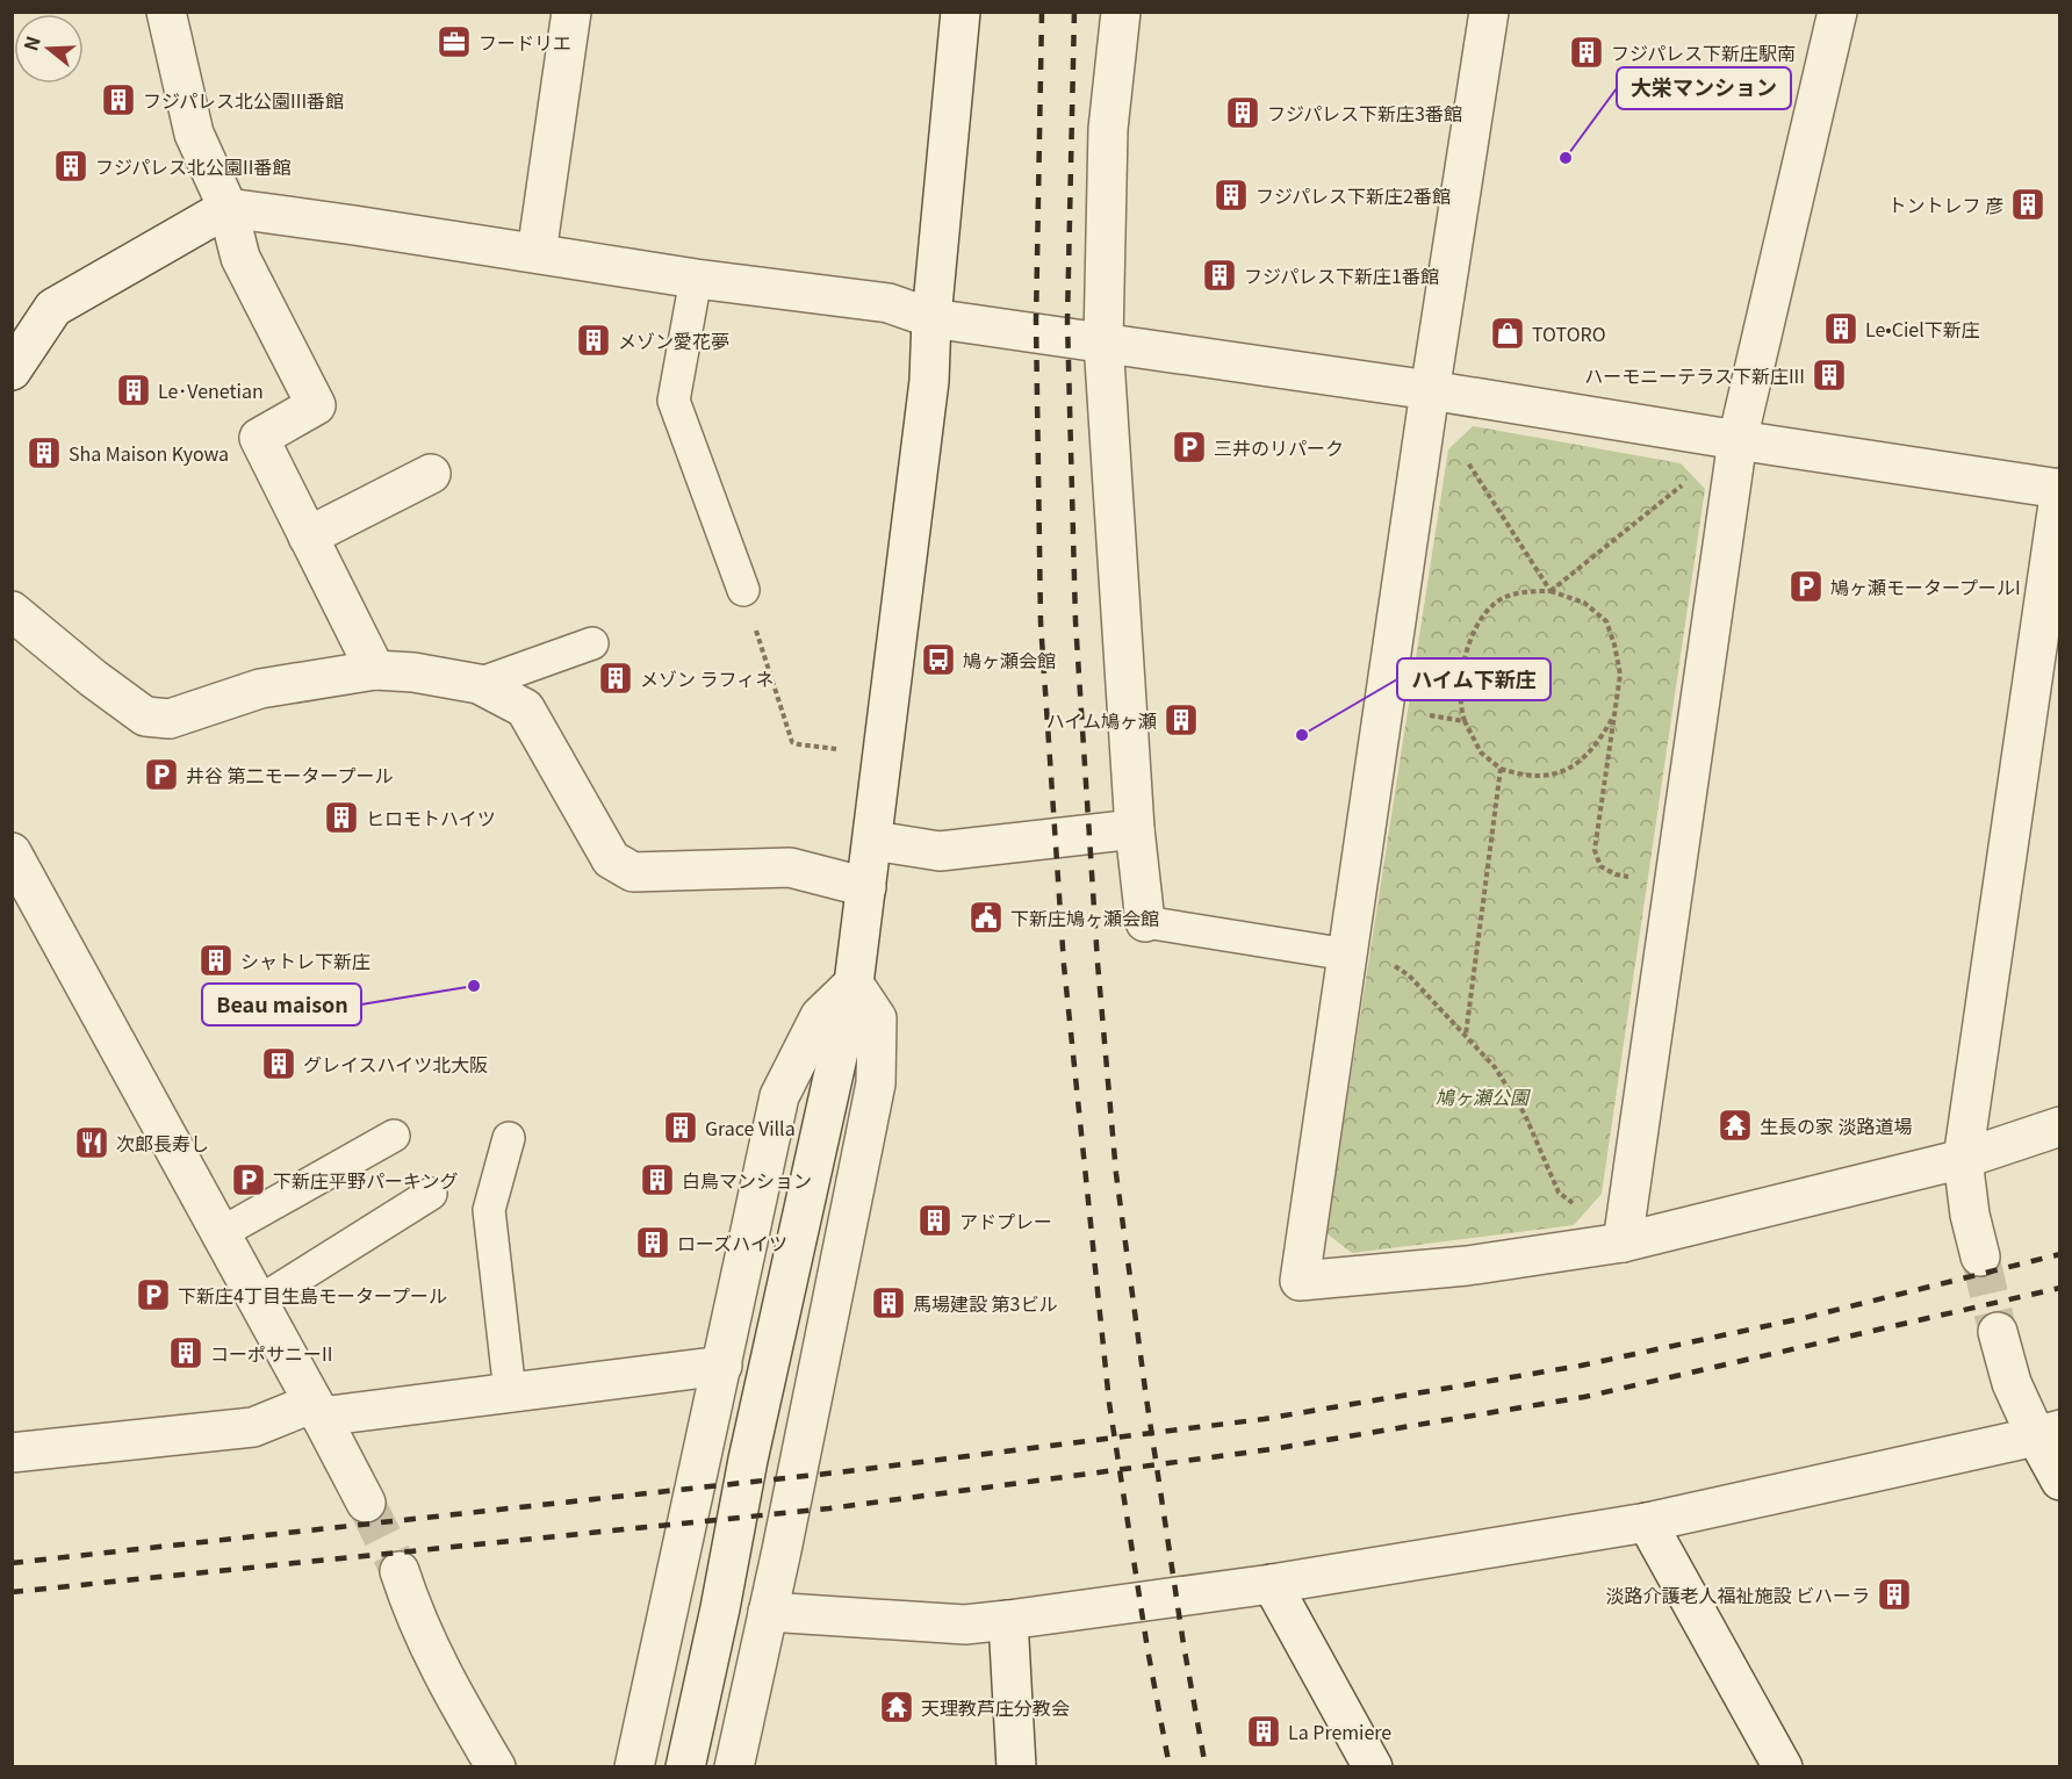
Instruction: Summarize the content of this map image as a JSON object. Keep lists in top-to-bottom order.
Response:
{
  "parks": ["鳩ヶ瀬公園"],
  "places": {
    "office": ["フードリエ"],
    "building": [
      "フジパレス下新庄駅南",
      "フジパレス北公園III番館",
      "フジパレス下新庄3番館",
      "フジパレス北公園II番館",
      "フジパレス下新庄2番館",
      "トントレフ 彦",
      "フジパレス下新庄1番館",
      "Le•Ciel下新庄",
      "メゾン愛花夢",
      "ハーモニーテラス下新庄III",
      "Le･Venetian",
      "Sha Maison Kyowa",
      "メゾン ラフィネ",
      "ハイム鳩ヶ瀬",
      "ヒロモトハイツ",
      "シャトレ下新庄",
      "グレイスハイツ北大阪",
      "Grace Villa",
      "白鳥マンション",
      "アドプレー",
      "ローズハイツ",
      "馬場建設 第3ビル",
      "コーポサニーII",
      "淡路介護老人福祉施設 ビハーラ",
      "La Premiere"
    ],
    "other": ["大栄マンション", "ハイム下新庄", "Beau maison"],
    "shop": ["TOTORO"],
    "parking": [
      "三井のリパーク",
      "鳩ヶ瀬モータープールI",
      "井谷 第二モータープール",
      "下新庄平野パーキング",
      "下新庄4丁目生島モータープール"
    ],
    "bus stop": ["鳩ヶ瀬会館"],
    "public building": ["下新庄鳩ヶ瀬会館"],
    "temple": ["生長の家 淡路道場", "天理教芦庄分教会"],
    "restaurant": ["次郎長寿し"]
  },
  "north": "left"
}
